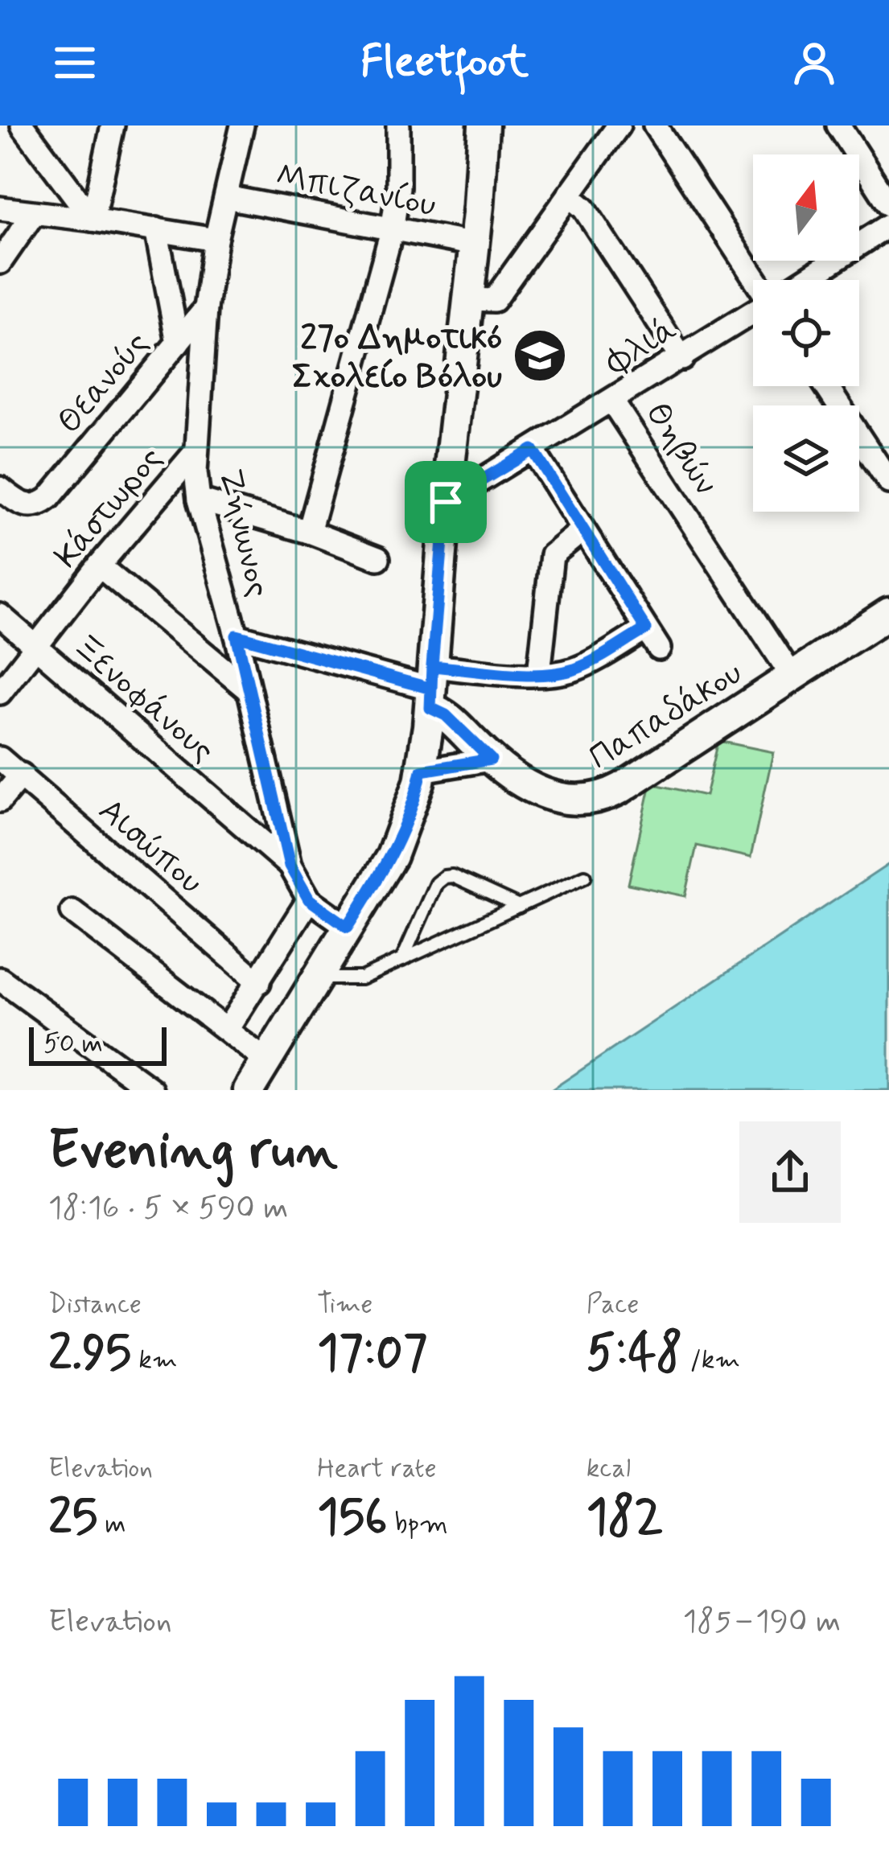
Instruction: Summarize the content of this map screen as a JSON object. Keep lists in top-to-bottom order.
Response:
{
  "streets": {
    "street": [
      "Μπιζανίου",
      "Φλιά",
      "Θεανούς",
      "Θηβών",
      "Κάστωρος",
      "Ζήνωνος",
      "Ξενοφάνους",
      "Παπαδάκου",
      "Αισώπου"
    ]
  },
  "crossings": [
    ["Μπιζανίου", "Ζήνωνος"],
    ["Φλιά", "Θηβών"],
    ["Θεανούς", "Ζήνωνος"],
    ["Θηβών", "Παπαδάκου"],
    ["Κάστωρος", "Ζήνωνος"],
    ["Κάστωρος", "Ξενοφάνους"],
    ["Ζήνωνος", "Ξενοφάνους"]
  ],
  "places": {
    "school or university": ["27ο Δημοτικό Σχολείο Βόλου"]
  },
  "scale_bar": "50 m",
  "north": "top",
  "page": {
    "header": "Fleetfoot",
    "scale": "50 m",
    "heading": ["Evening run", "18:16 · 5 × 590 m"],
    "stats": [
      ["Distance", "2.95 km"],
      ["Time", "17:07"],
      ["Pace", "5:48 /km"],
      ["Elevation", "25 m"],
      ["Heart rate", "156 bpm"],
      ["kcal", "182"]
    ],
    "chart": ["Elevation", "185–190 m"]
  }
}
